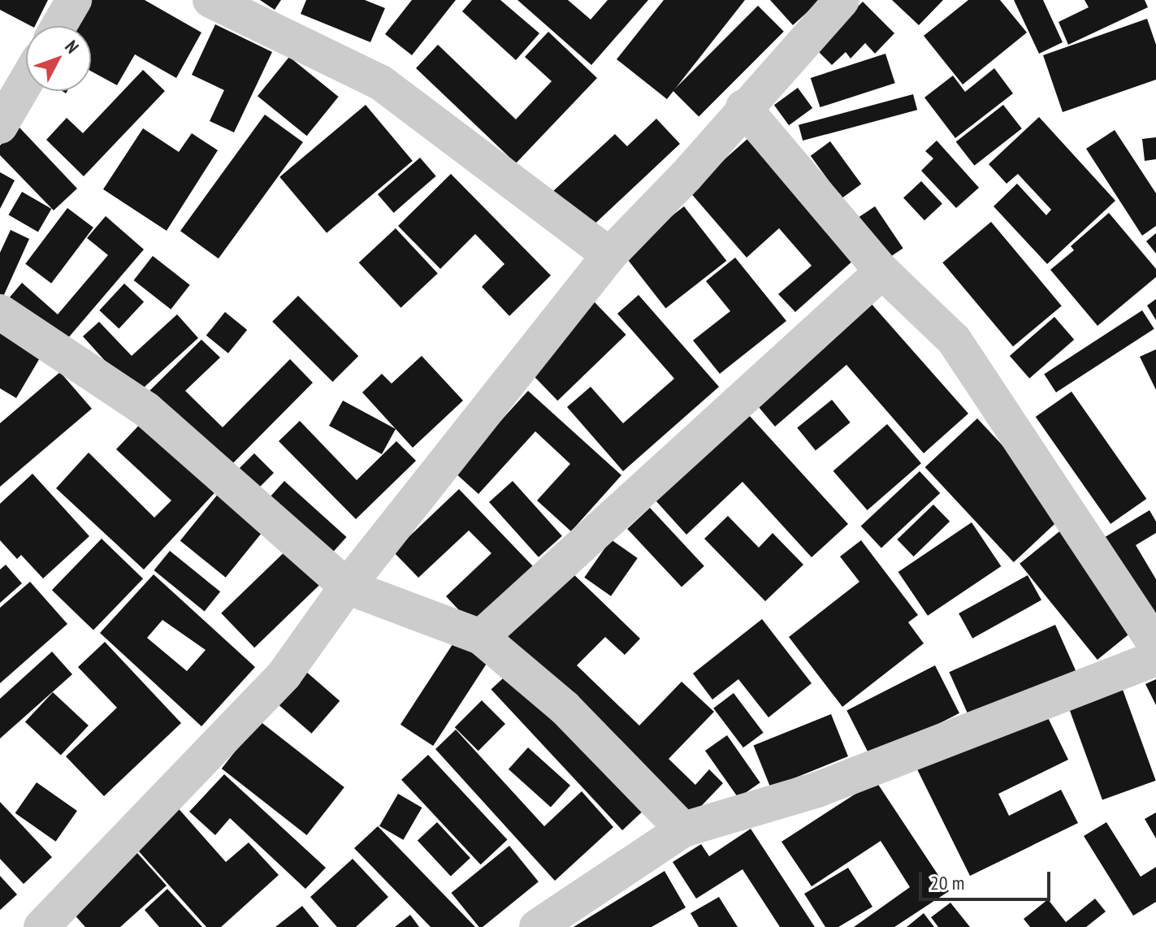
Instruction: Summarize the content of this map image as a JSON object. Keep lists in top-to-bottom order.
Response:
{
  "scale_bar": "20 m",
  "north": "top right"
}
